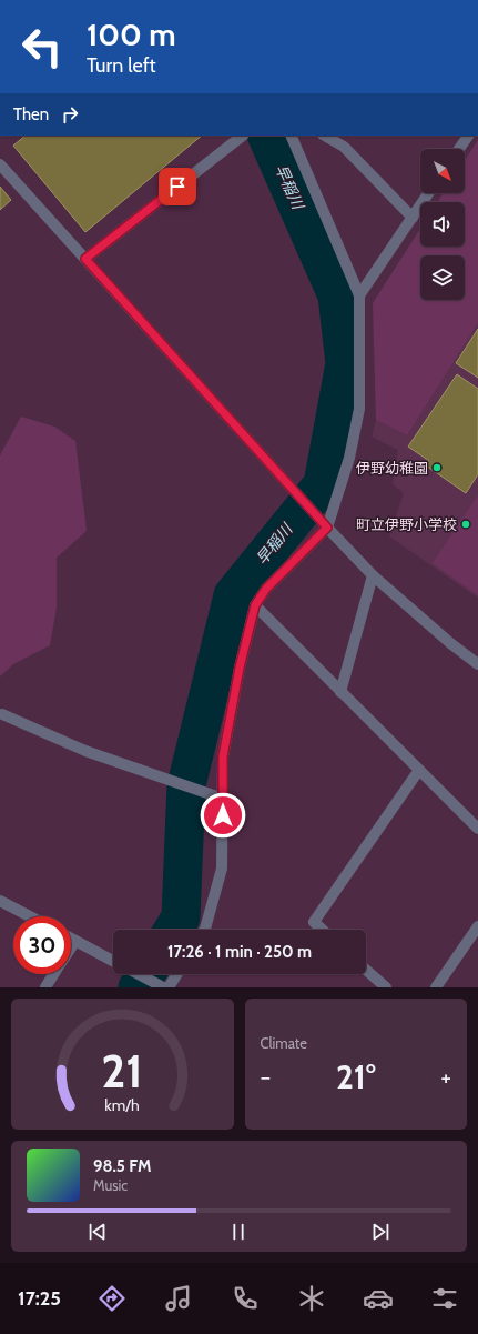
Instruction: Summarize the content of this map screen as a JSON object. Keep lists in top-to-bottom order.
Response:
{
  "water": ["早稲川"],
  "places": ["伊野幼稚園", "町立伊野小学校"],
  "north": "bottom right",
  "page": {
    "turn": ["100 m", "Turn left"],
    "then": "Then",
    "limit": "30",
    "trip": "17:26 · 1 min · 250 m",
    "tile": "Climate",
    "heat": ["−", "21°", "+"],
    "song": ["98.5 FM", "Music"],
    "tabs": "17:25",
    "gauge": ["21", "km/h"]
  }
}
